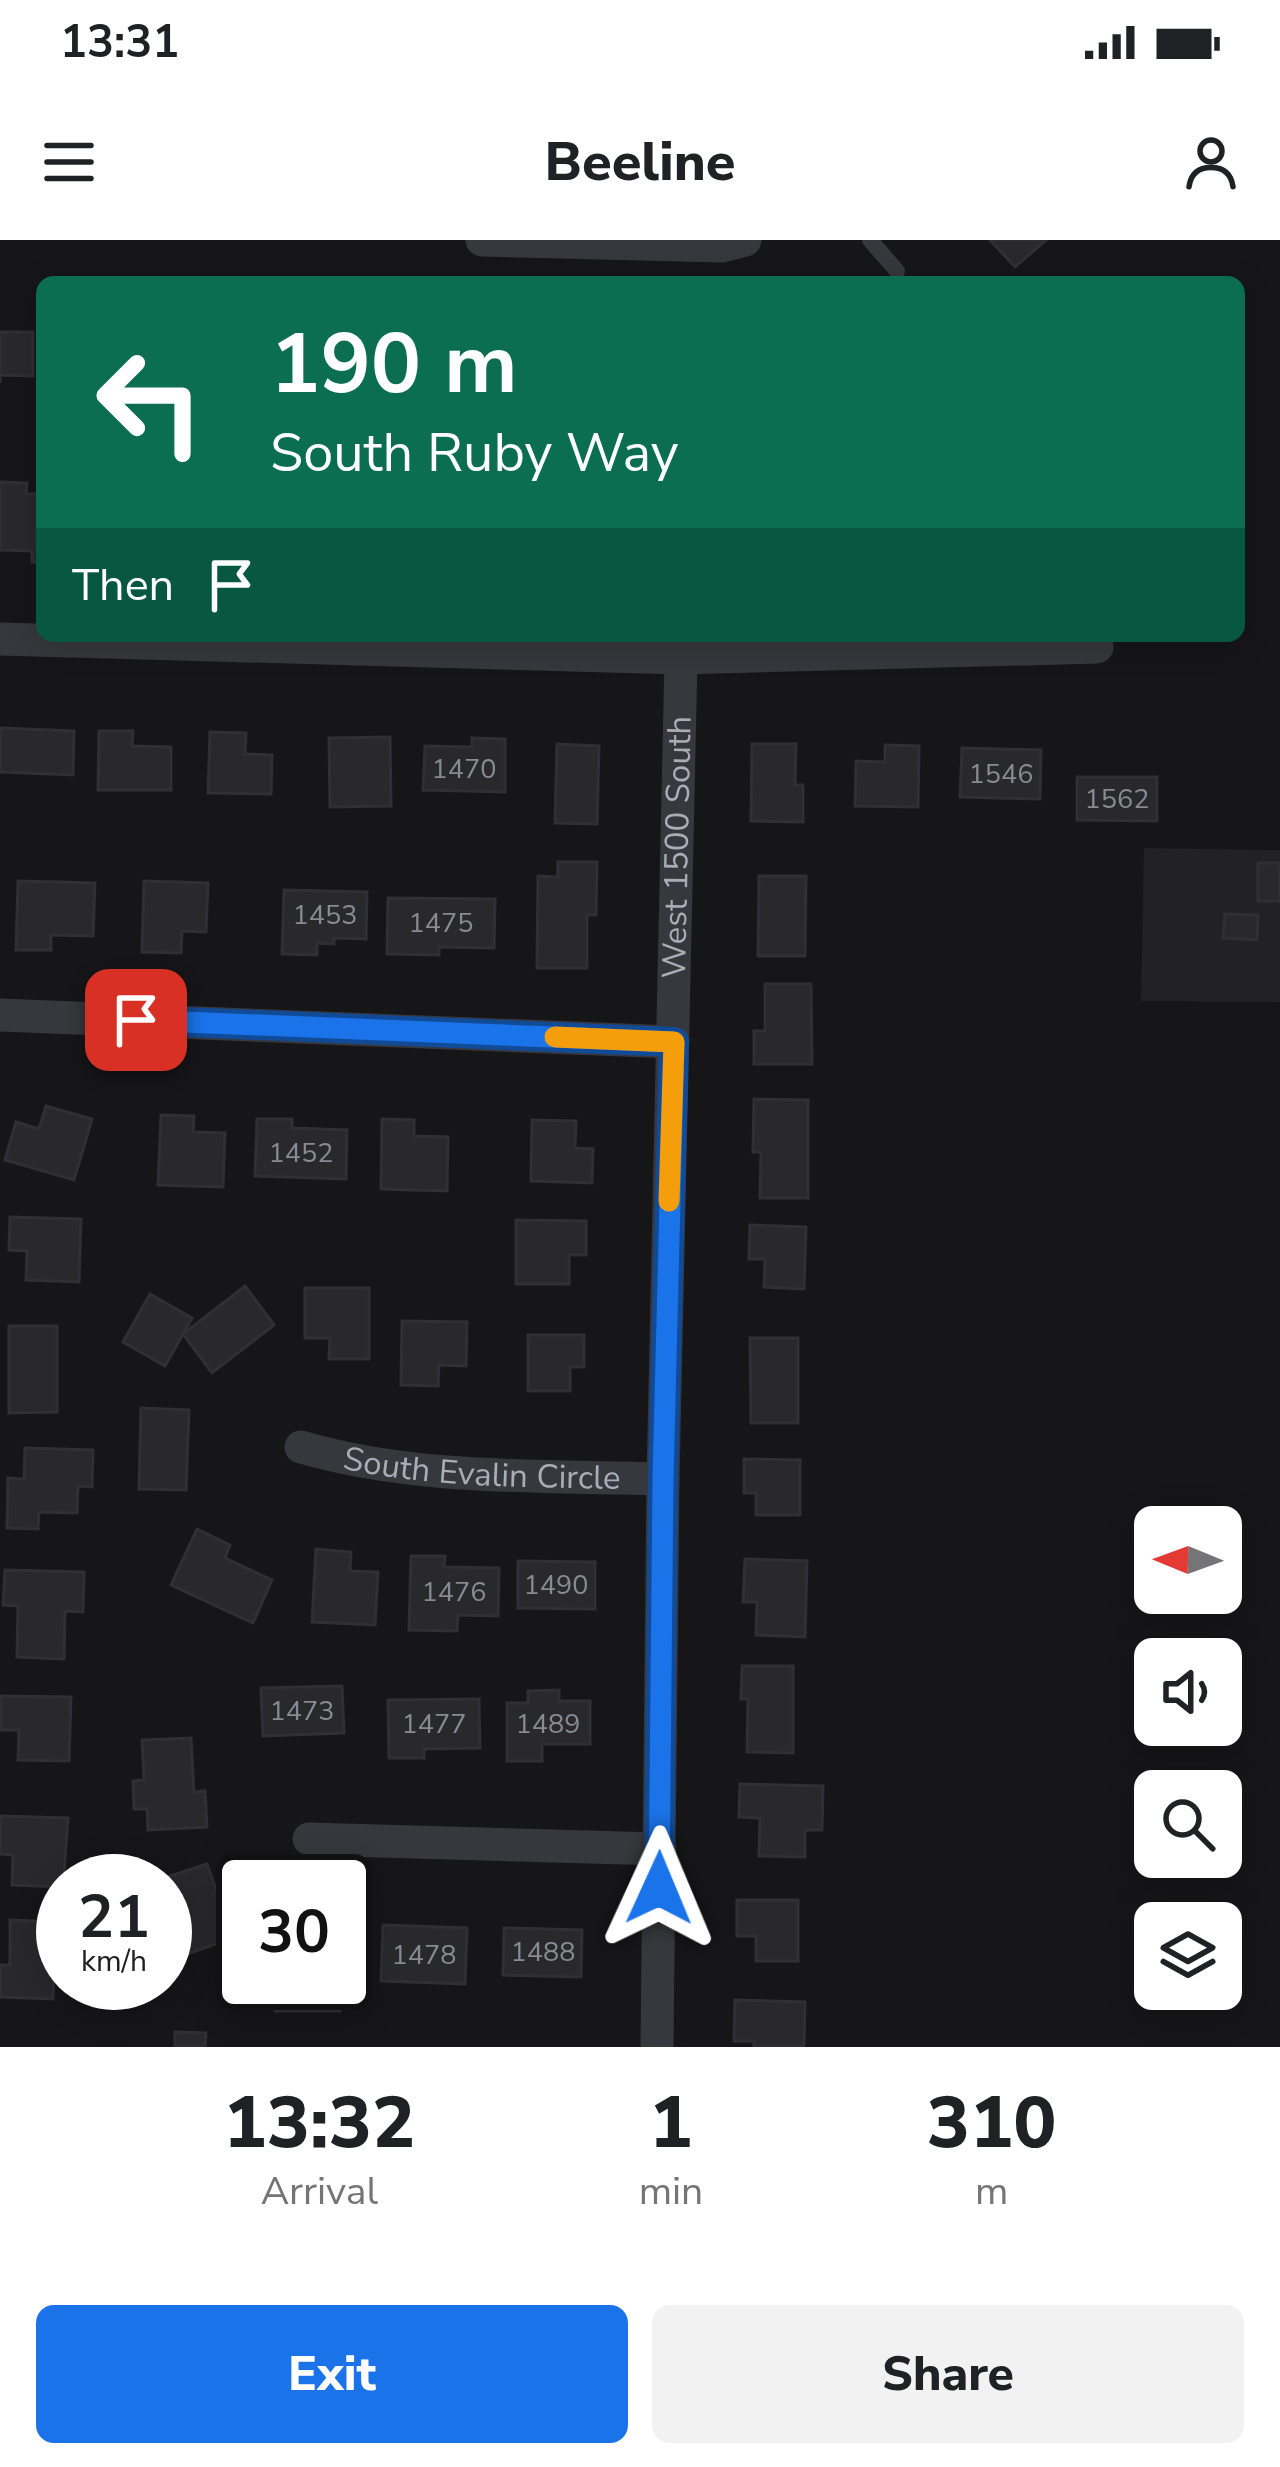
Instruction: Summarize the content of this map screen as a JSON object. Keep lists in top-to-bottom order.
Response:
{
  "streets": {
    "street": ["West 1500 South", "South Evalin Circle"]
  },
  "crossings": [
    ["West 1500 South", "South Evalin Circle"]
  ],
  "house_numbers": [
    "1470",
    "1546",
    "1562",
    "1453",
    "1475",
    "1452",
    "1490",
    "1476",
    "1473",
    "1477",
    "1489",
    "1488",
    "1478"
  ],
  "north": "left",
  "page": {
    "status": "13:31",
    "header": "Beeline",
    "turn": ["190 m", "South Ruby Way"],
    "then": "Then",
    "speed": "21 km/h",
    "limit": "30",
    "eta": [
      "13:32",
      "Arrival",
      "1",
      "min",
      "310",
      "m"
    ],
    "buttons": ["Exit", "Share"]
  }
}
